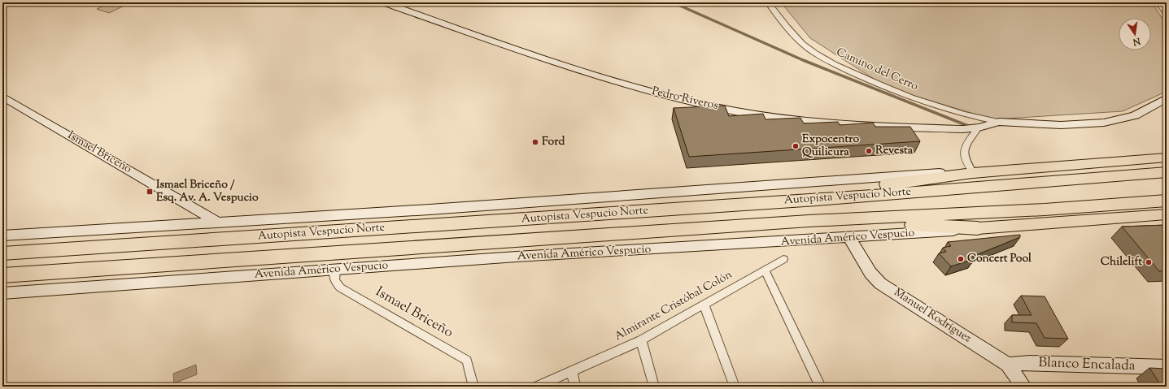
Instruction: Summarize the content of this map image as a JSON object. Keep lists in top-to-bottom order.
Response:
{
  "streets": {
    "highway": ["Autopista Vespucio Norte"],
    "main road": [
      "Pedro Riveros",
      "Ismael Briceño",
      "Avenida Américo Vespucio",
      "Manuel Rodríguez",
      "Blanco Encalada"
    ],
    "street": ["Camino del Cerro", "Almirante Cristóbal Colón"]
  },
  "crossings": [
    ["Camino del Cerro", "Pedro Riveros"],
    ["Ismael Briceño", "Avenida Américo Vespucio"],
    ["Avenida Américo Vespucio", "Manuel Rodríguez"],
    ["Manuel Rodríguez", "Blanco Encalada"]
  ],
  "places": {
    "other": [
      "Ford",
      "Expocentro Quilicura",
      "Revesta",
      "Concert Pool",
      "Chilelift"
    ],
    "transit": ["Ismael Briceño / Esq. Av. A. Vespucio"]
  },
  "north": "bottom"
}
